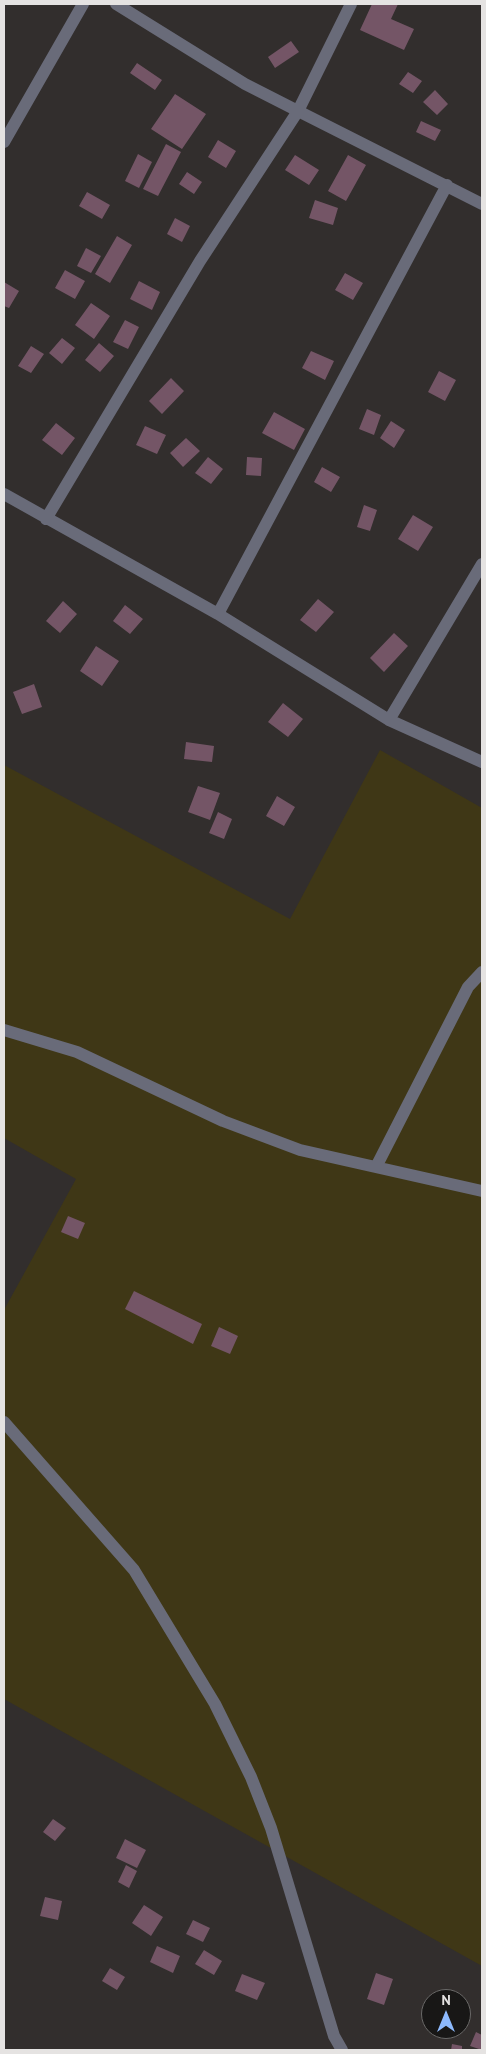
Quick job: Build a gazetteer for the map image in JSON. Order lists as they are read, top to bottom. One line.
{"north":"top"}
